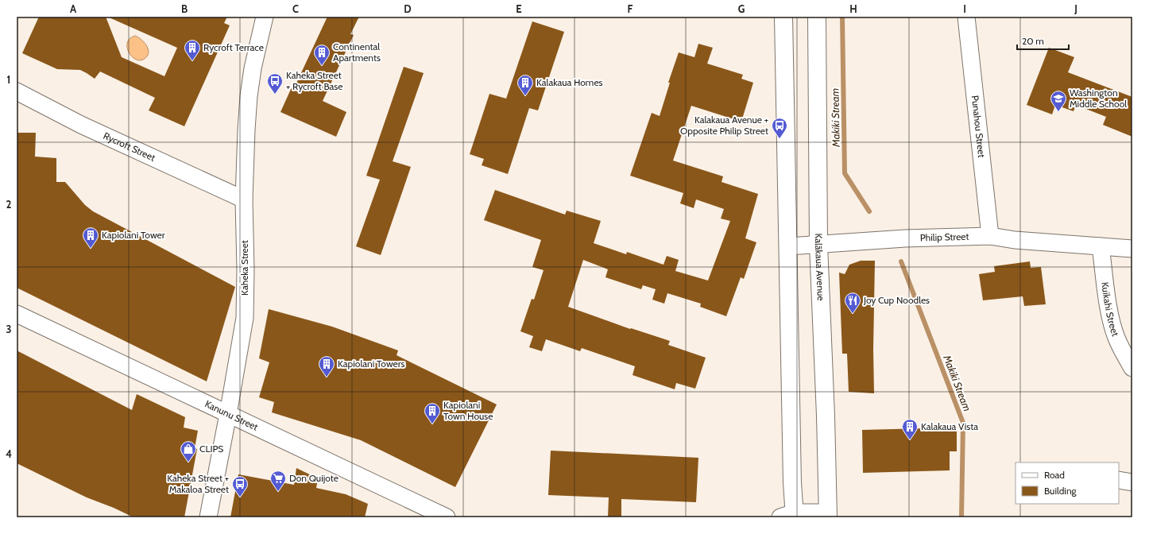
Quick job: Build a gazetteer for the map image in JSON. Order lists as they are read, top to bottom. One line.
{"streets":{"main road":["Kalākaua Avenue"],"street":["Punahou Street","Rycroft Street","Philip Street","Kaheka Street","Kuikahi Street","Kanunu Street"]},"crossings":[["Punahou Street","Philip Street"],["Rycroft Street","Kaheka Street"],["Philip Street","Kalākaua Avenue"],["Philip Street","Kuikahi Street"],["Kaheka Street","Kanunu Street"]],"water":["Makiki Stream"],"places":{"building":["Rycroft Terrace","Continental Apartments","Kalakaua Homes","Kapiolani Tower","Kapiolani Towers","Kapiolani Town House","Kalakaua Vista"],"bus stop":["Kaheka Street + Rycroft Base","Kalakaua Avenue + Opposite Philip Street","Kaheka Street + Makaloa Street"],"school or university":["Washington Middle School"],"restaurant":["Joy Cup Noodles"],"shop":["CLIPS"],"supermarket":["Don Quijote"]},"legend":["Road","Building"],"scale_bar":"20 m","grid":{"columns":["A","B","C","D","E","F","G","H","I","J"],"rows":["1","2","3","4"]}}
